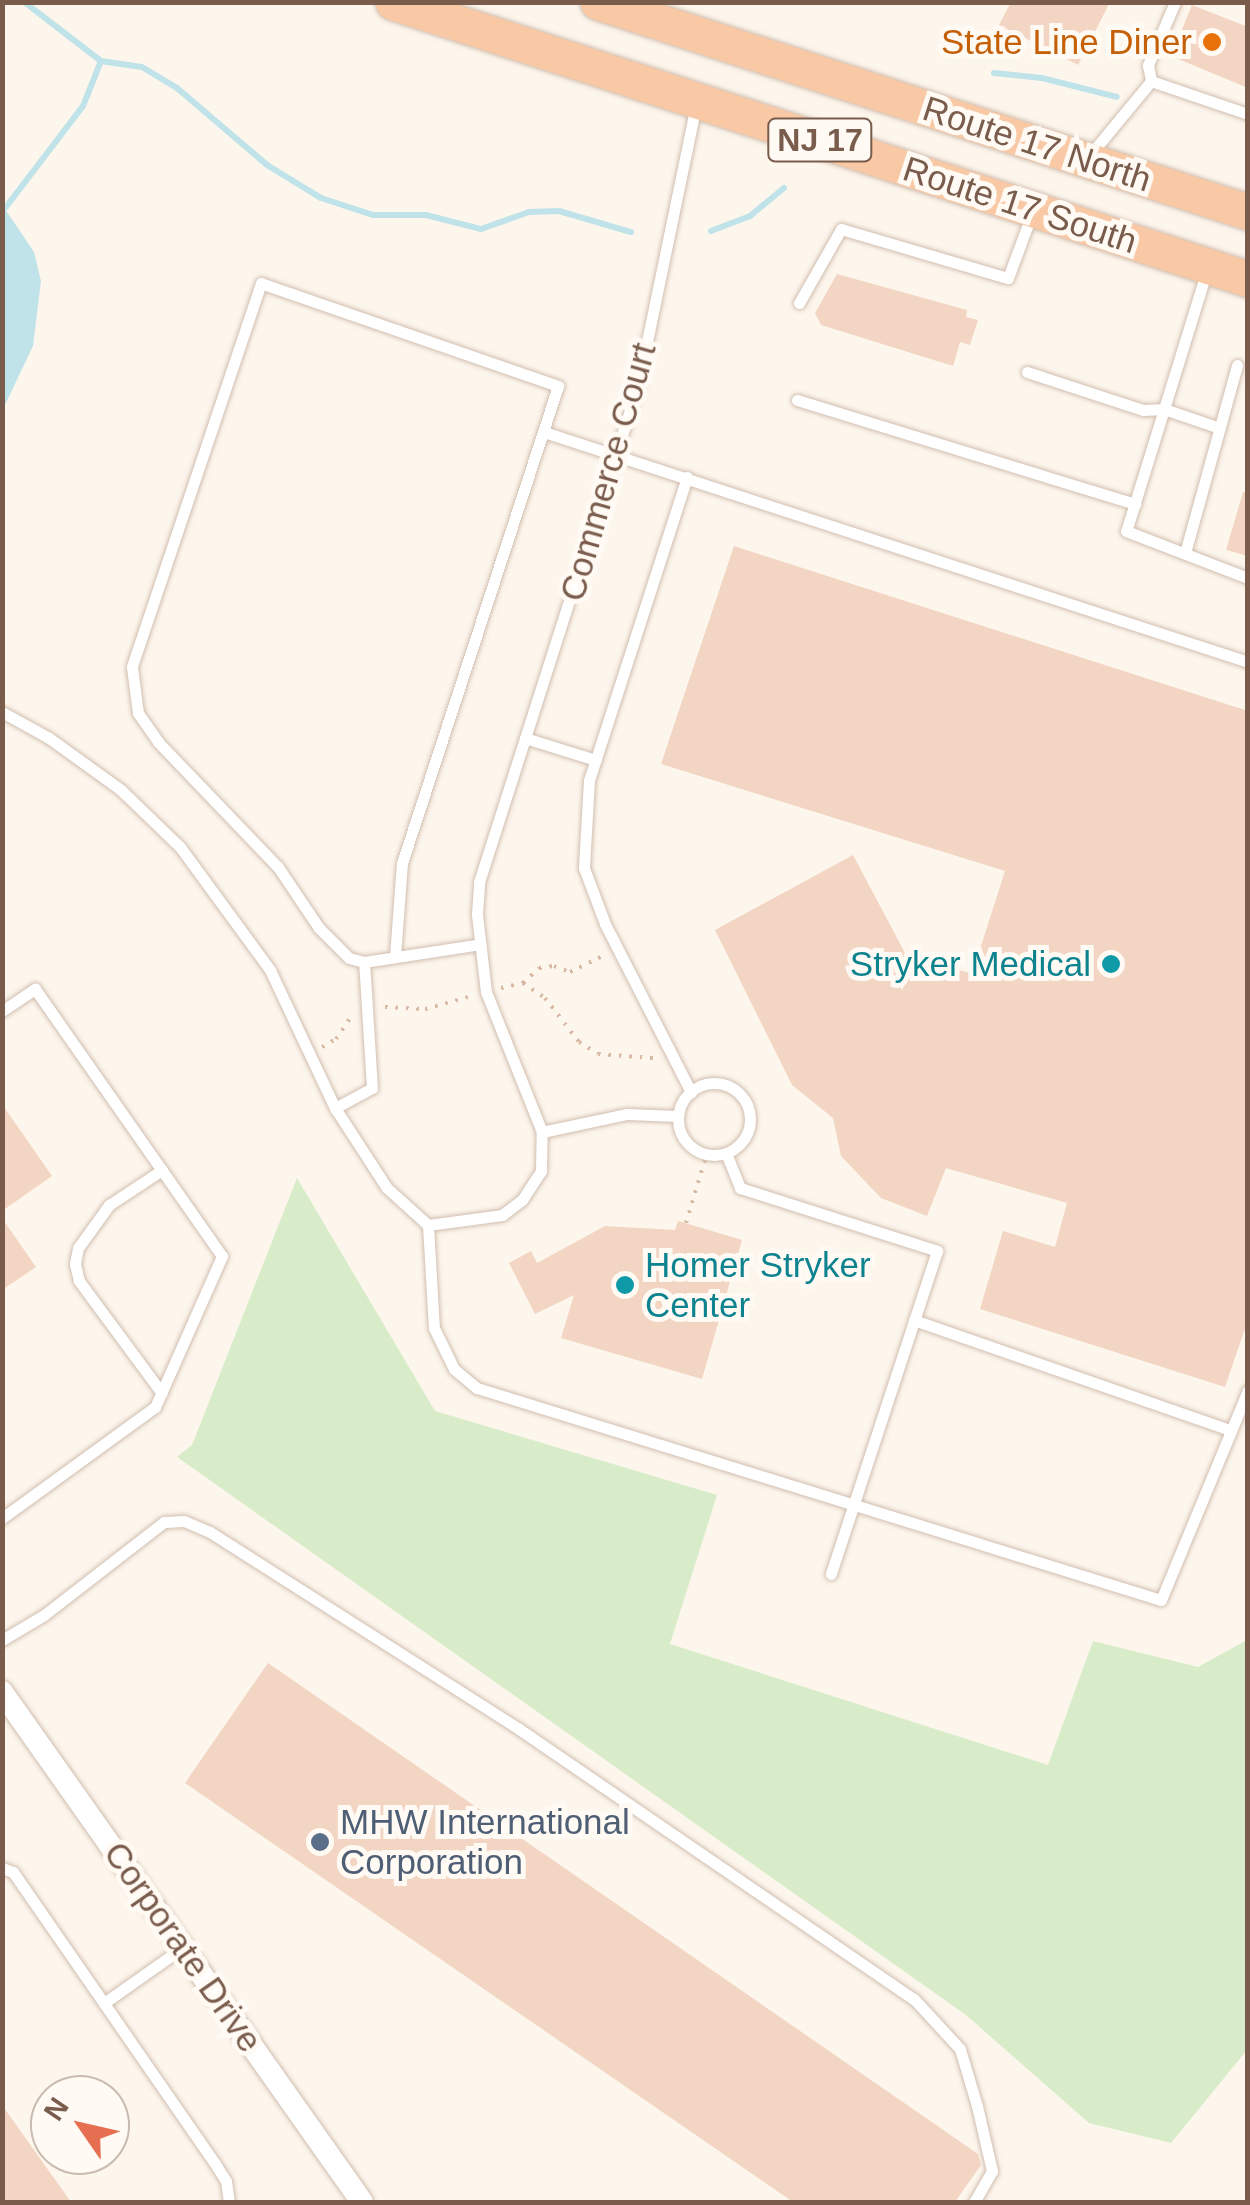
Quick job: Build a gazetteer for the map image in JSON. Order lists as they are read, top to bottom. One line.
{"streets":{"highway":["NJ 17","Route 17 North","Route 17 South"],"street":["Corporate Drive"],"lane":["Commerce Court"]},"crossings":[["Route 17 South","Commerce Court"]],"places":["State Line Diner","Stryker Medical","Homer Stryker Center","MHW International Corporation"],"north":"top left"}
